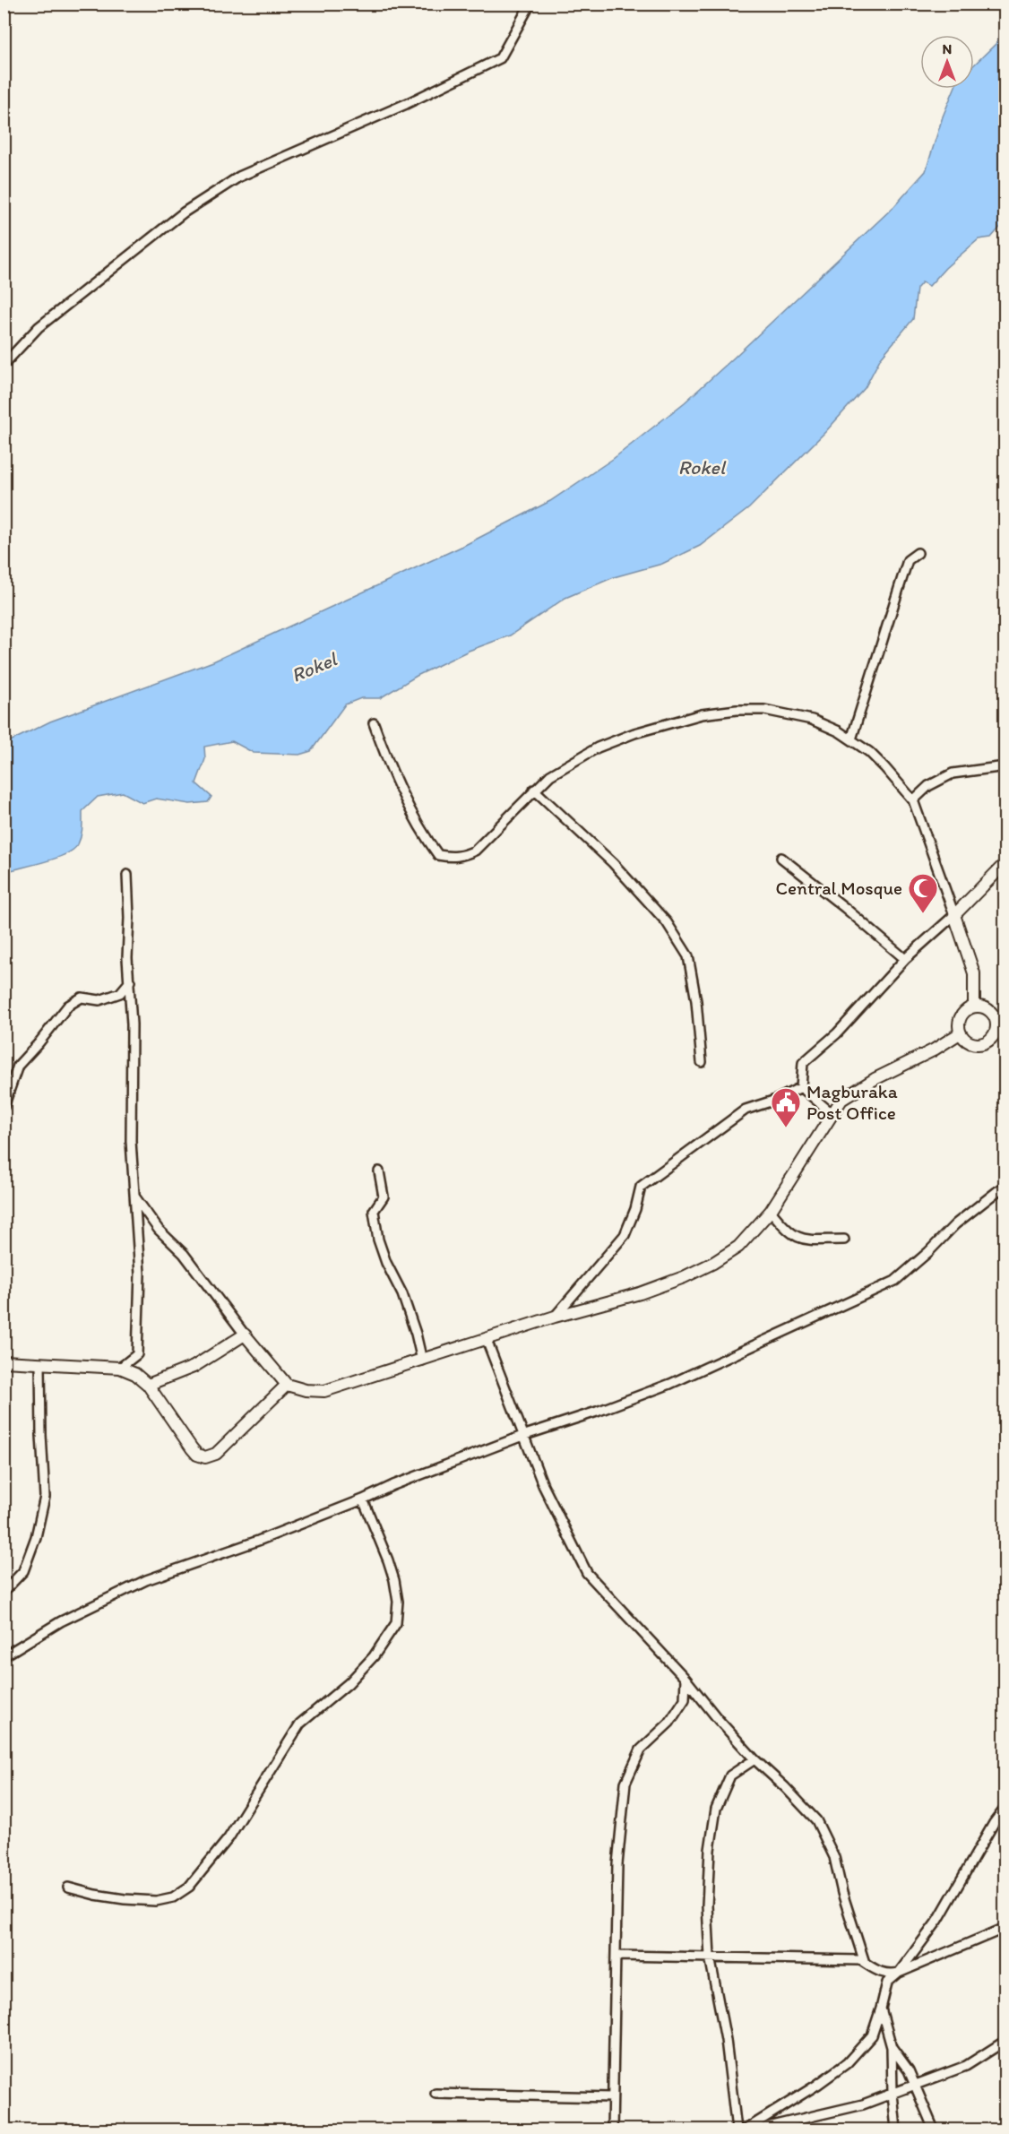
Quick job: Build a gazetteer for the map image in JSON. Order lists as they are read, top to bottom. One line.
{"water":["Rokel"],"places":{"mosque":["Central Mosque"],"public building":["Magburaka Post Office"]},"north":"top"}
